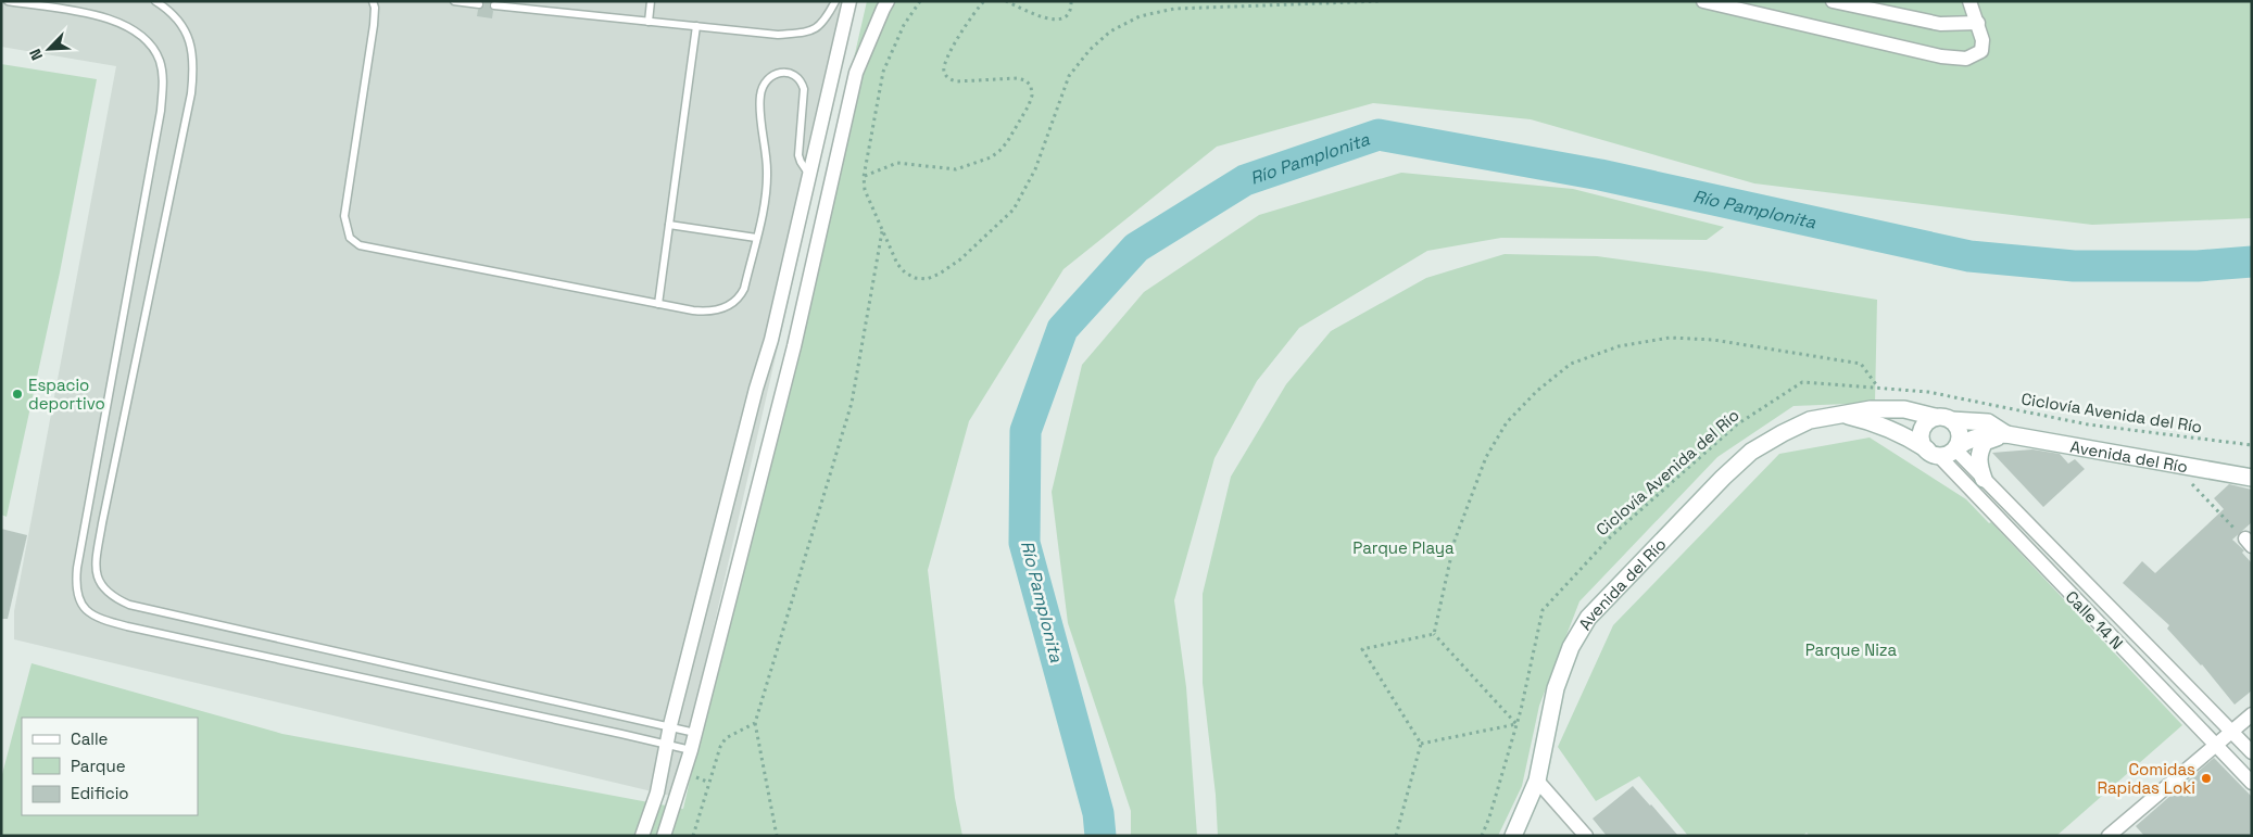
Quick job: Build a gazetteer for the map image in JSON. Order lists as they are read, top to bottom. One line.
{"streets":{"main road":["Avenida del Río"],"street":["Calle 14 N"],"path":["Ciclovía Avenida del Río"]},"crossings":[["Avenida del Río","Calle 14 N"]],"water":["Río Pamplonita"],"parks":["Parque Playa","Parque Niza"],"places":["Espacio deportivo","Comidas Rapidas Loki"],"legend":["Calle","Parque","Edificio"],"north":"bottom left"}
